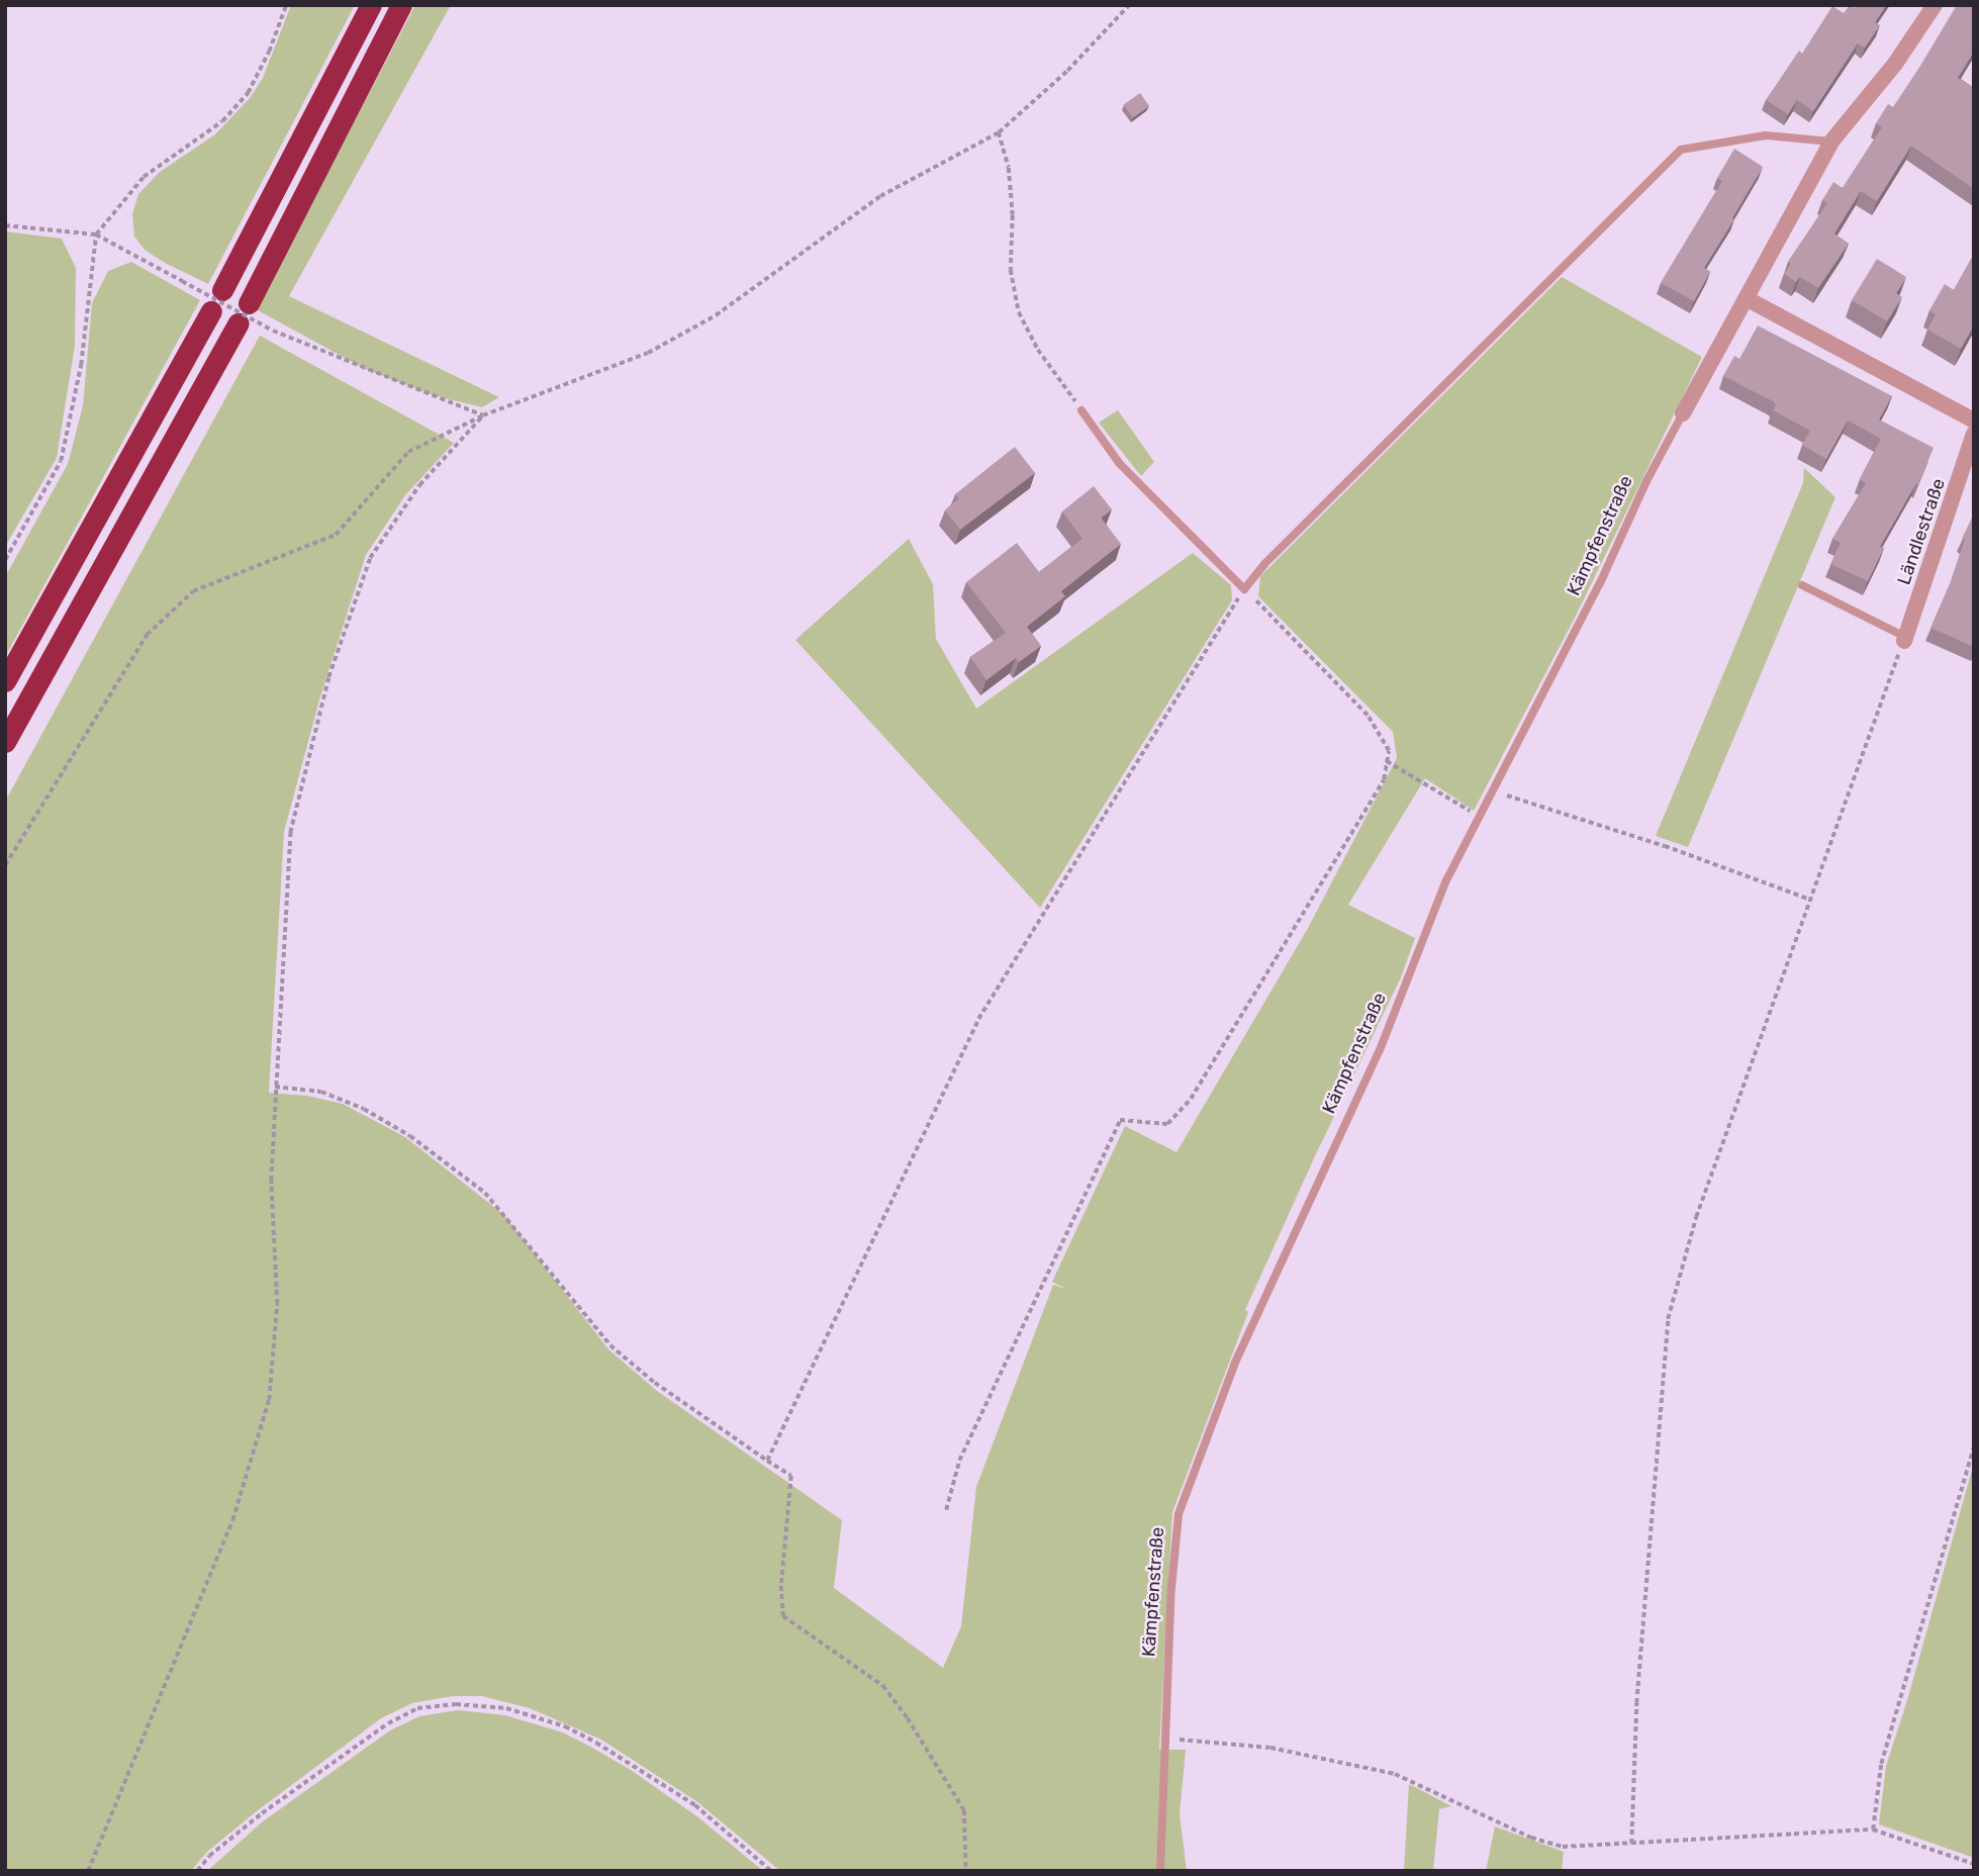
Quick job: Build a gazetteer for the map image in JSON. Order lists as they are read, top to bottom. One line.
{"streets":{"street":["Ländlestraße","Kämpfenstraße"]}}
